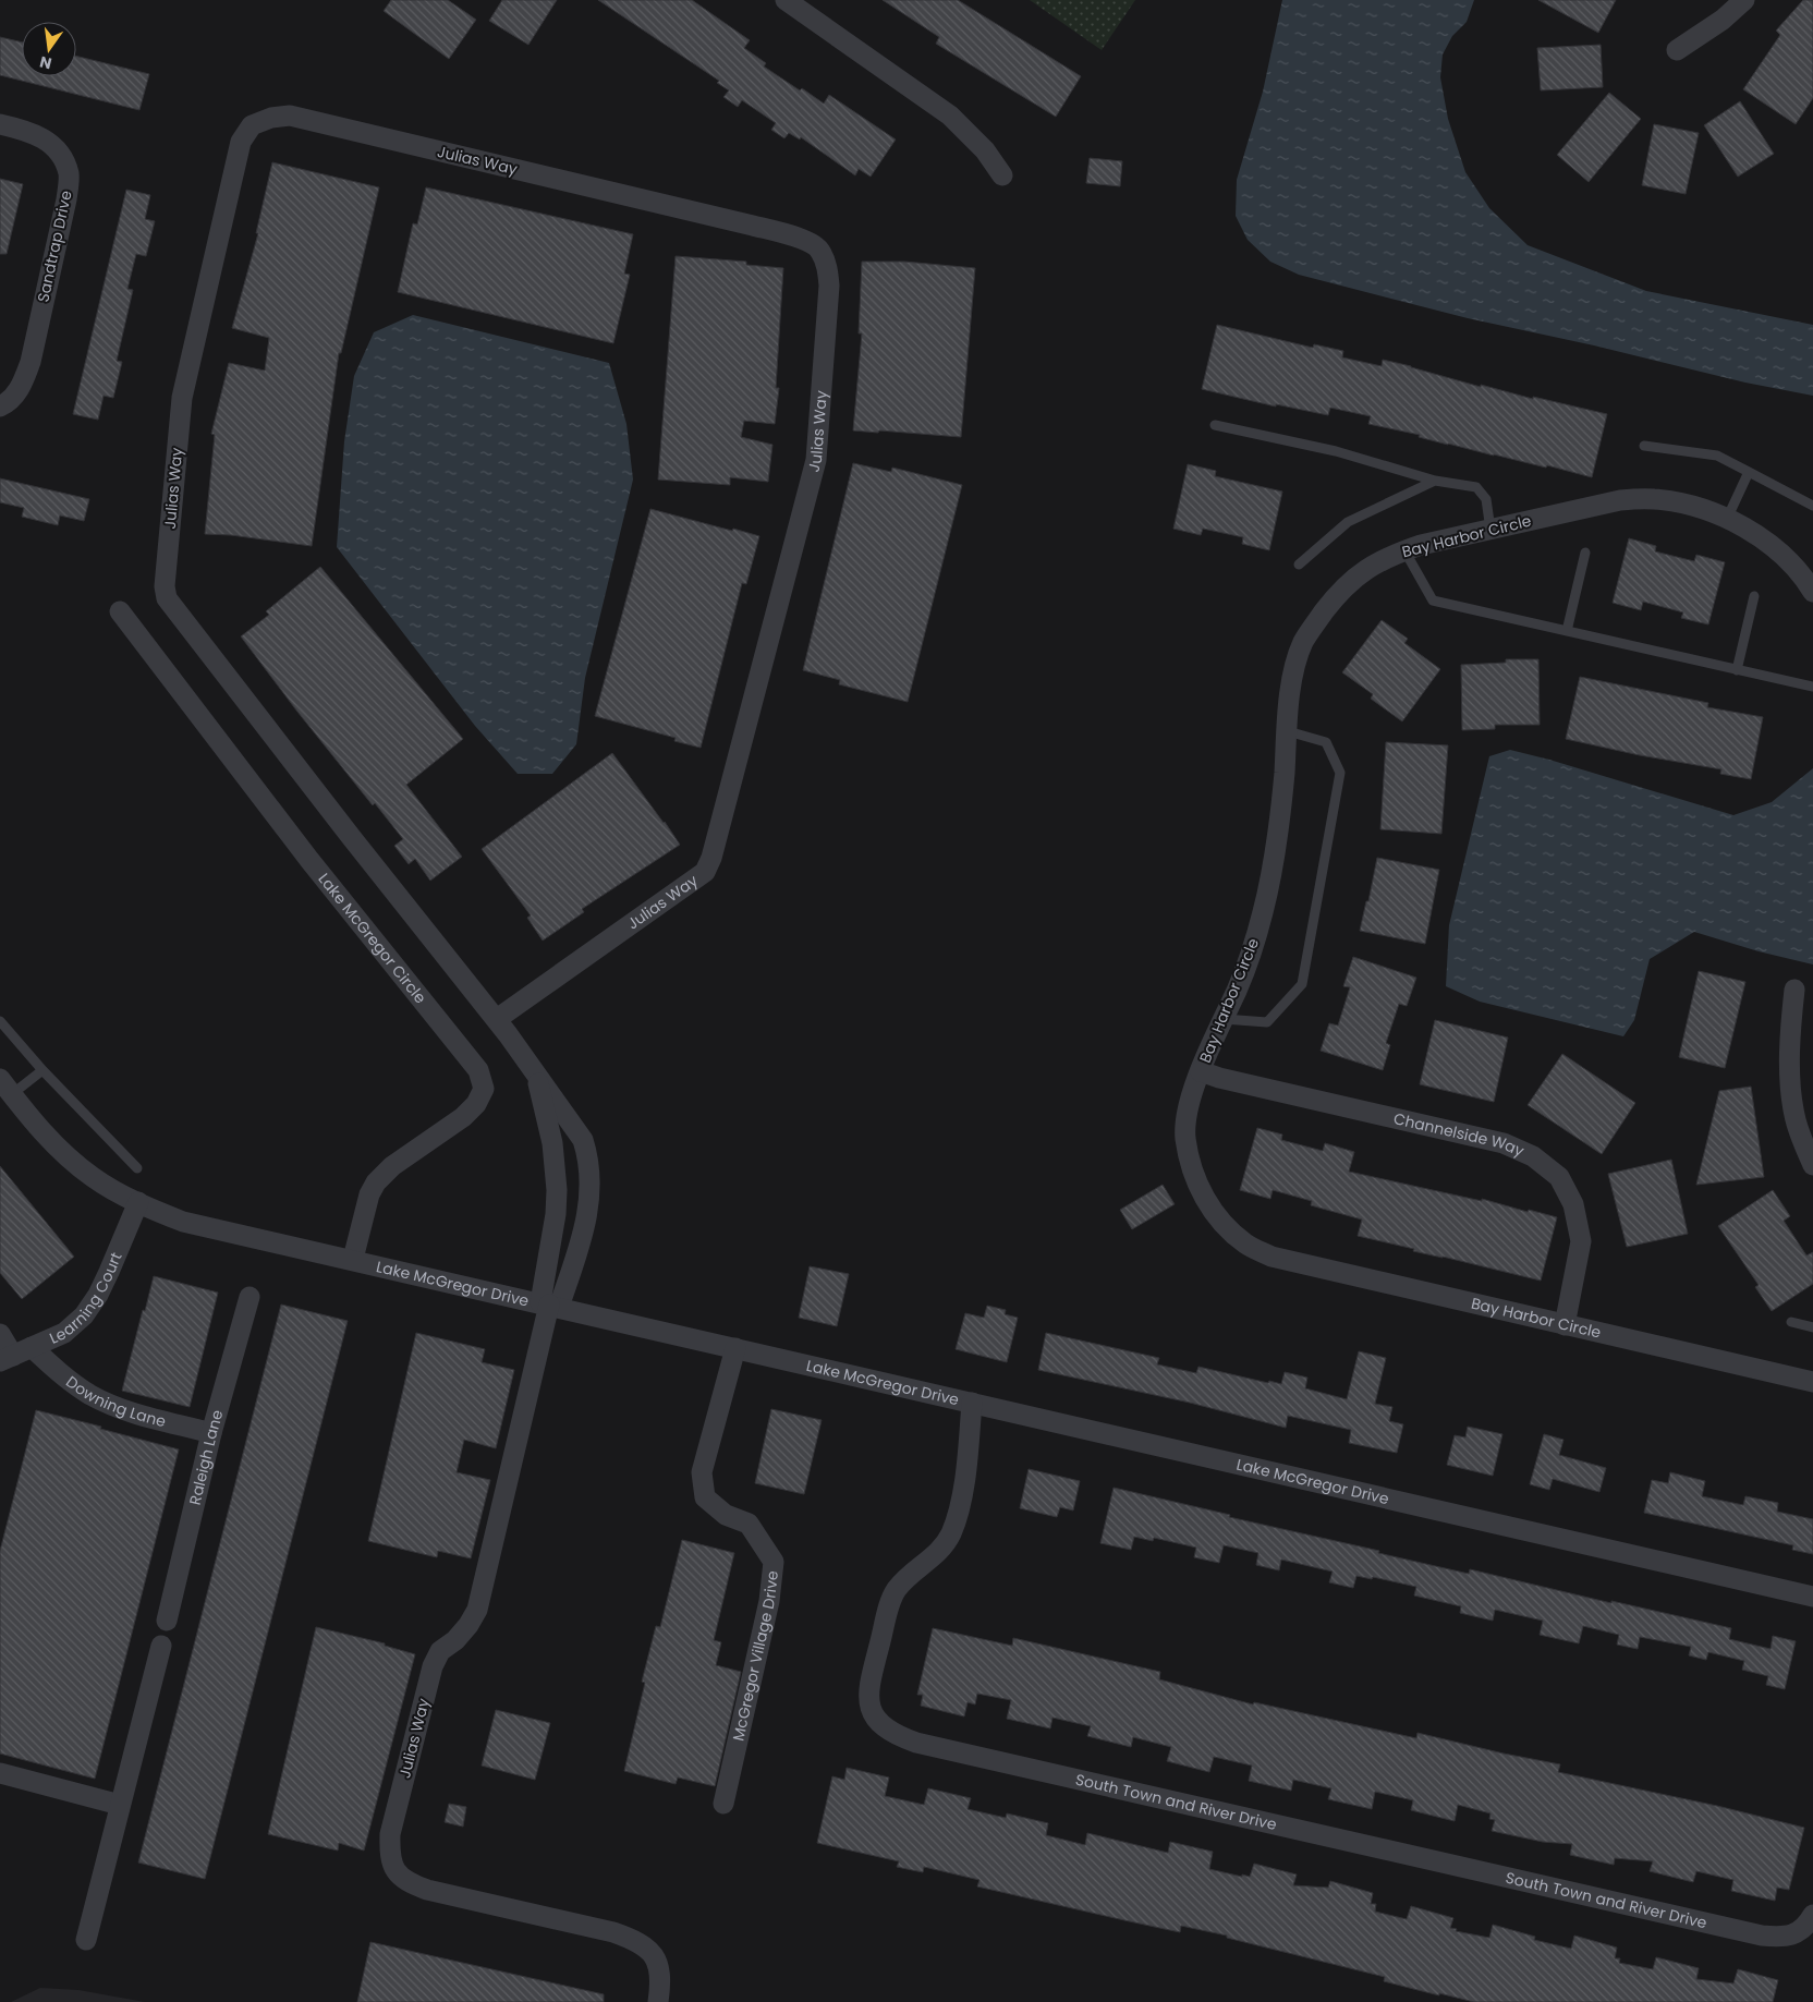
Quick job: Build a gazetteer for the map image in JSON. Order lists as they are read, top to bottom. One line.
{"streets":{"street":["Julias Way","Sandtrap Drive","Bay Harbor Circle","Lake McGregor Circle","Channelside Way","Lake McGregor Drive","Learning Court","Downing Lane","Raleigh Lane","McGregor Village Drive","South Town and River Drive"]},"crossings":[["Julias Way","Lake McGregor Drive"],["Bay Harbor Circle","Channelside Way"],["Lake McGregor Circle","Lake McGregor Drive"],["Lake McGregor Drive","Learning Court"],["Lake McGregor Drive","McGregor Village Drive"],["Lake McGregor Drive","South Town and River Drive"],["Learning Court","Downing Lane"],["Downing Lane","Raleigh Lane"]],"north":"bottom"}
